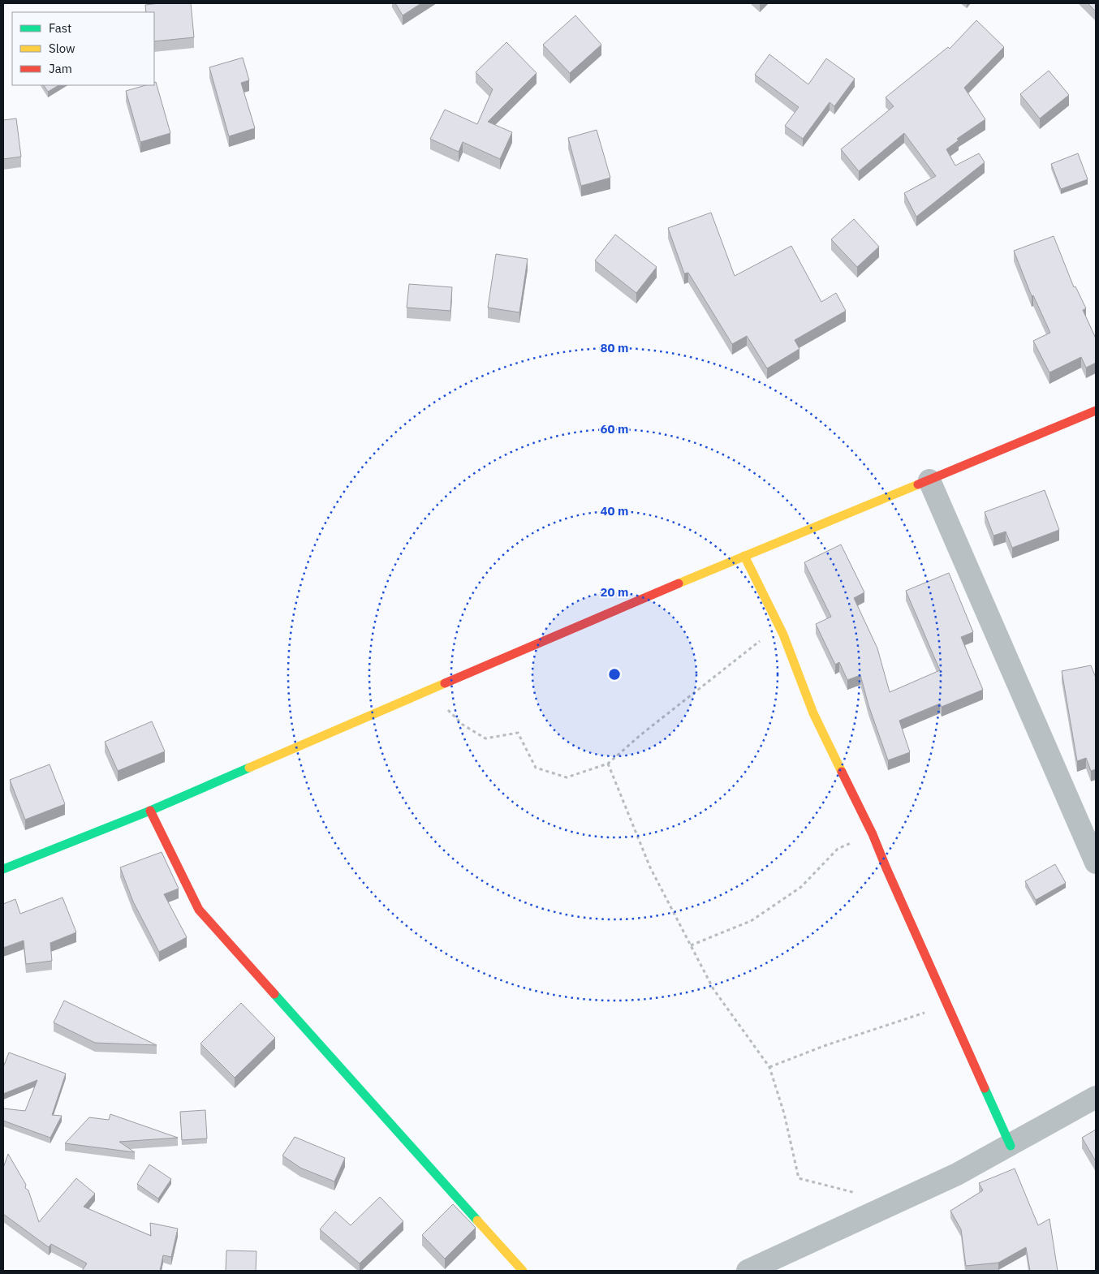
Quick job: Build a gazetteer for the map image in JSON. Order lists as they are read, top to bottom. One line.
{"legend":["Fast","Slow","Jam"],"rings":["80 m","60 m","40 m","20 m"]}
